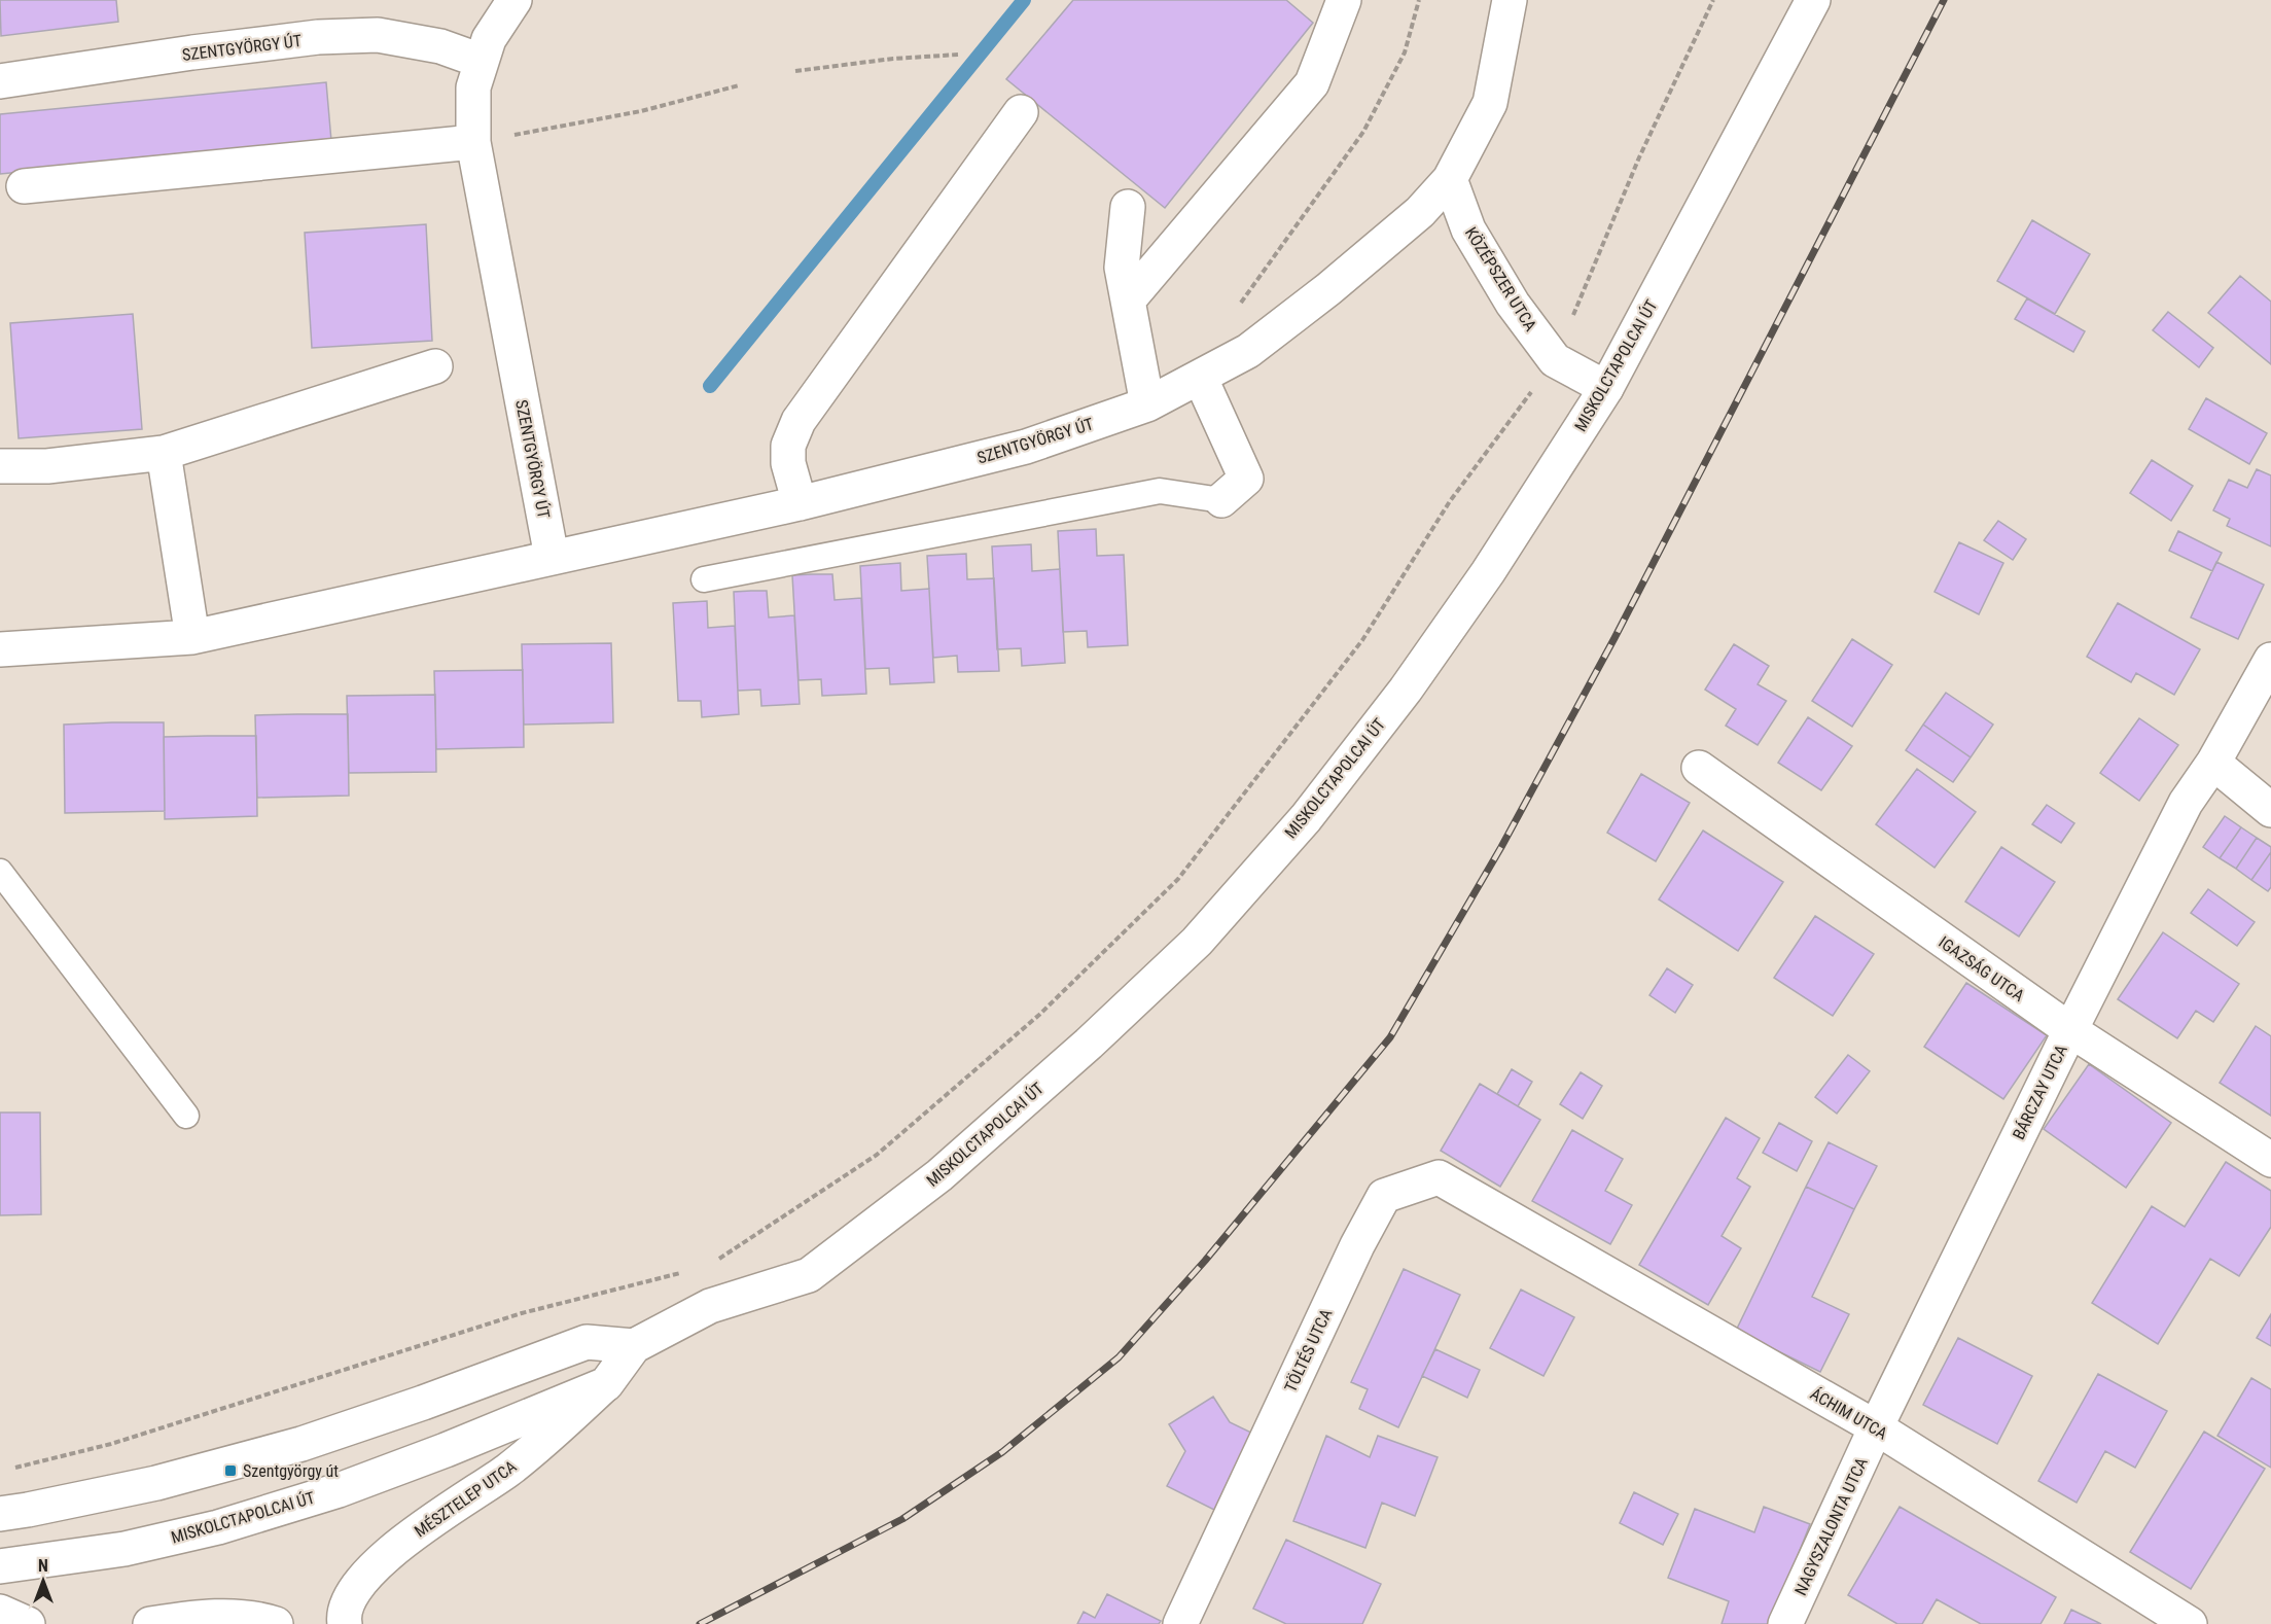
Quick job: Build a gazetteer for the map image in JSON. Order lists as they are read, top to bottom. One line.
{"streets":{"street":["SZENTGYÖRGY ÚT","KÖZÉPSZER UTCA","MISKOLCTAPOLCAI ÚT","IGAZSÁG UTCA","BÁRCZAY UTCA","TÖLTÉS UTCA","ÁCHIM UTCA","MÉSZTELEP UTCA","NAGYSZALONTA UTCA"]},"crossings":[["SZENTGYÖRGY ÚT","KÖZÉPSZER UTCA"],["KÖZÉPSZER UTCA","MISKOLCTAPOLCAI ÚT"],["MISKOLCTAPOLCAI ÚT","MÉSZTELEP UTCA"],["IGAZSÁG UTCA","BÁRCZAY UTCA"],["BÁRCZAY UTCA","ÁCHIM UTCA"],["BÁRCZAY UTCA","NAGYSZALONTA UTCA"],["TÖLTÉS UTCA","ÁCHIM UTCA"],["ÁCHIM UTCA","NAGYSZALONTA UTCA"]],"places":{"transit":["Szentgyörgy út"]},"north":"top"}
